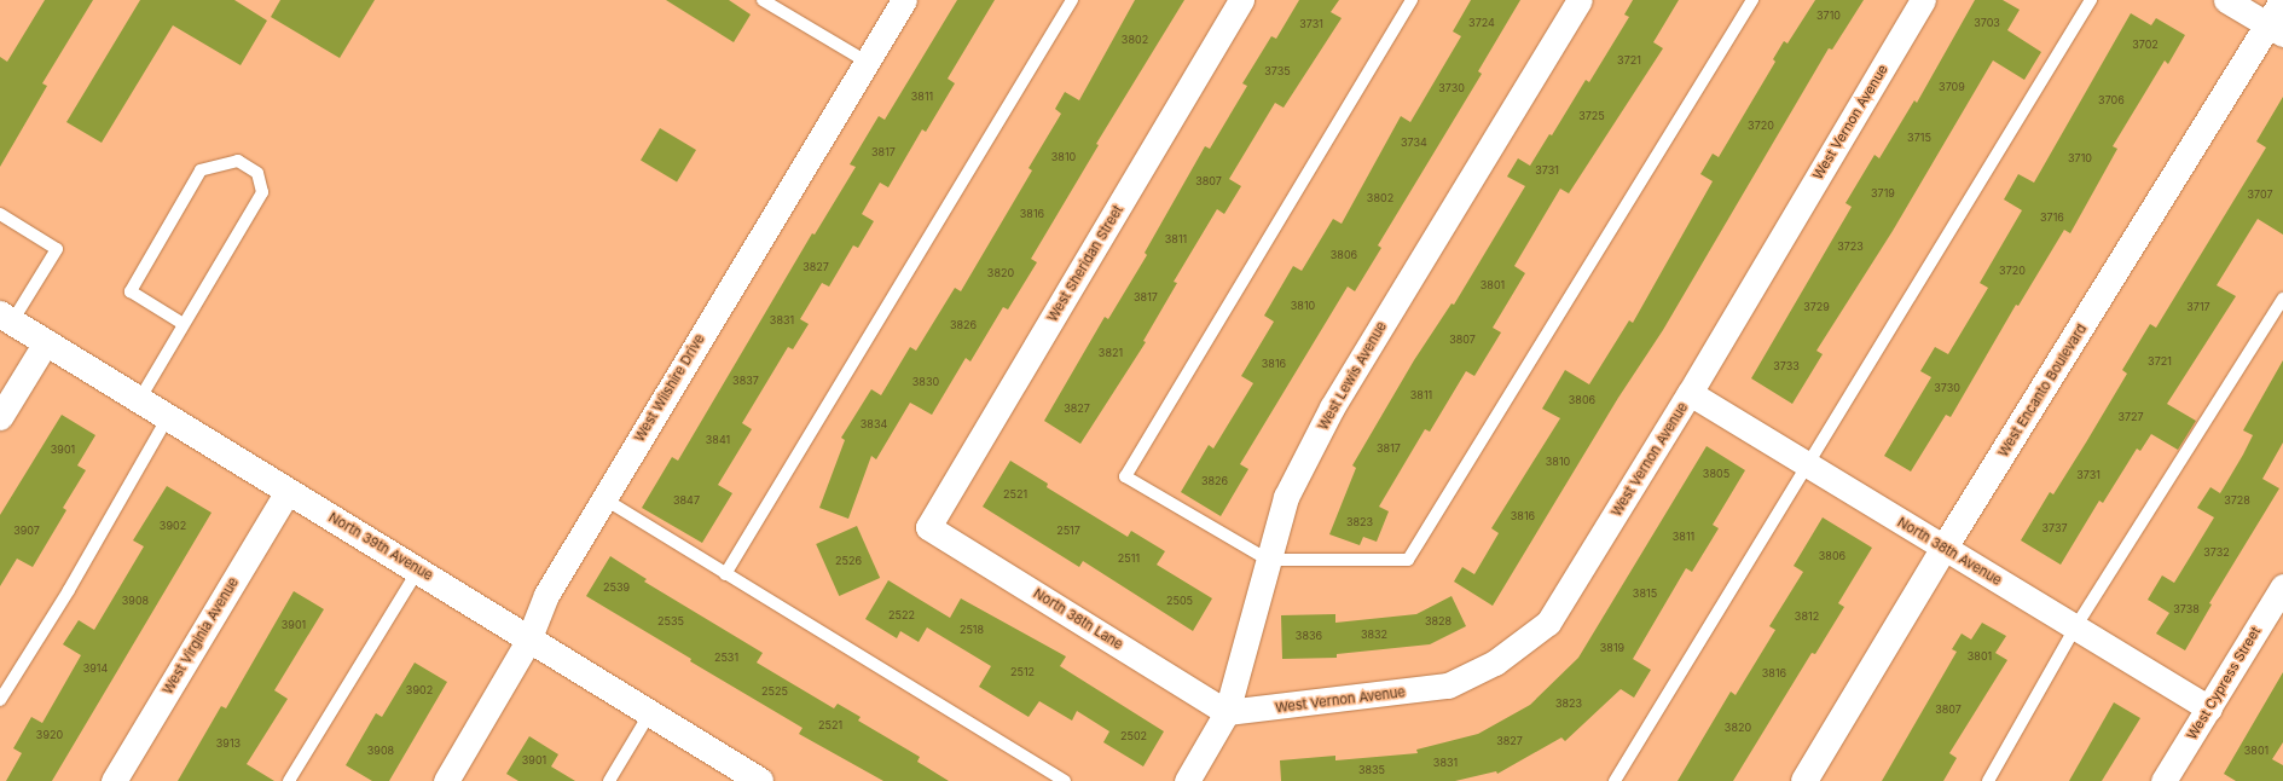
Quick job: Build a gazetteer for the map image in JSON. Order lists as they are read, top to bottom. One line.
{"streets":{"street":["West Vernon Avenue","West Sheridan Street","West Lewis Avenue","West Wilshire Drive","West Encanto Boulevard","North 39th Avenue","North 38th Avenue","North 38th Lane","West Virginia Avenue","West Cypress Street"]},"crossings":[["West Vernon Avenue","West Lewis Avenue"],["West Vernon Avenue","North 38th Avenue"],["West Vernon Avenue","North 38th Lane"],["West Sheridan Street","North 38th Lane"],["West Lewis Avenue","North 38th Lane"],["West Wilshire Drive","North 39th Avenue"],["West Encanto Boulevard","North 38th Avenue"],["North 39th Avenue","West Virginia Avenue"],["North 38th Avenue","West Cypress Street"]],"house_numbers":["3710","3724","3703","3731","3802","3702","3721","3735","3709","3730","3811","3706","3725","3720","3715","3734","3817","3810","3710","3731","3807","3719","3707","3802","3816","3716","3811","3723","3806","3827","3720","3820","3801","3817","3810","3729","3717","3831","3826","3807","3821","3721","3816","3733","3837","3830","3730","3811","3806","3827","3727","3834","3841","3817","3901","3810","3805","3731","3826","2521","3847","3728","3816","3823","3902","3737","3907","2517","3811","3732","3806","2511","2526","2539","3815","3908","2505","3738","2522","3812","2535","3828","3901","2518","3832","3836","3819","3801","2531","3914","2512","3816","3902","2525","3823","3807","2521","3820","3920","2502","3827","3913","3908","3801","3901","3831","3835"]}
